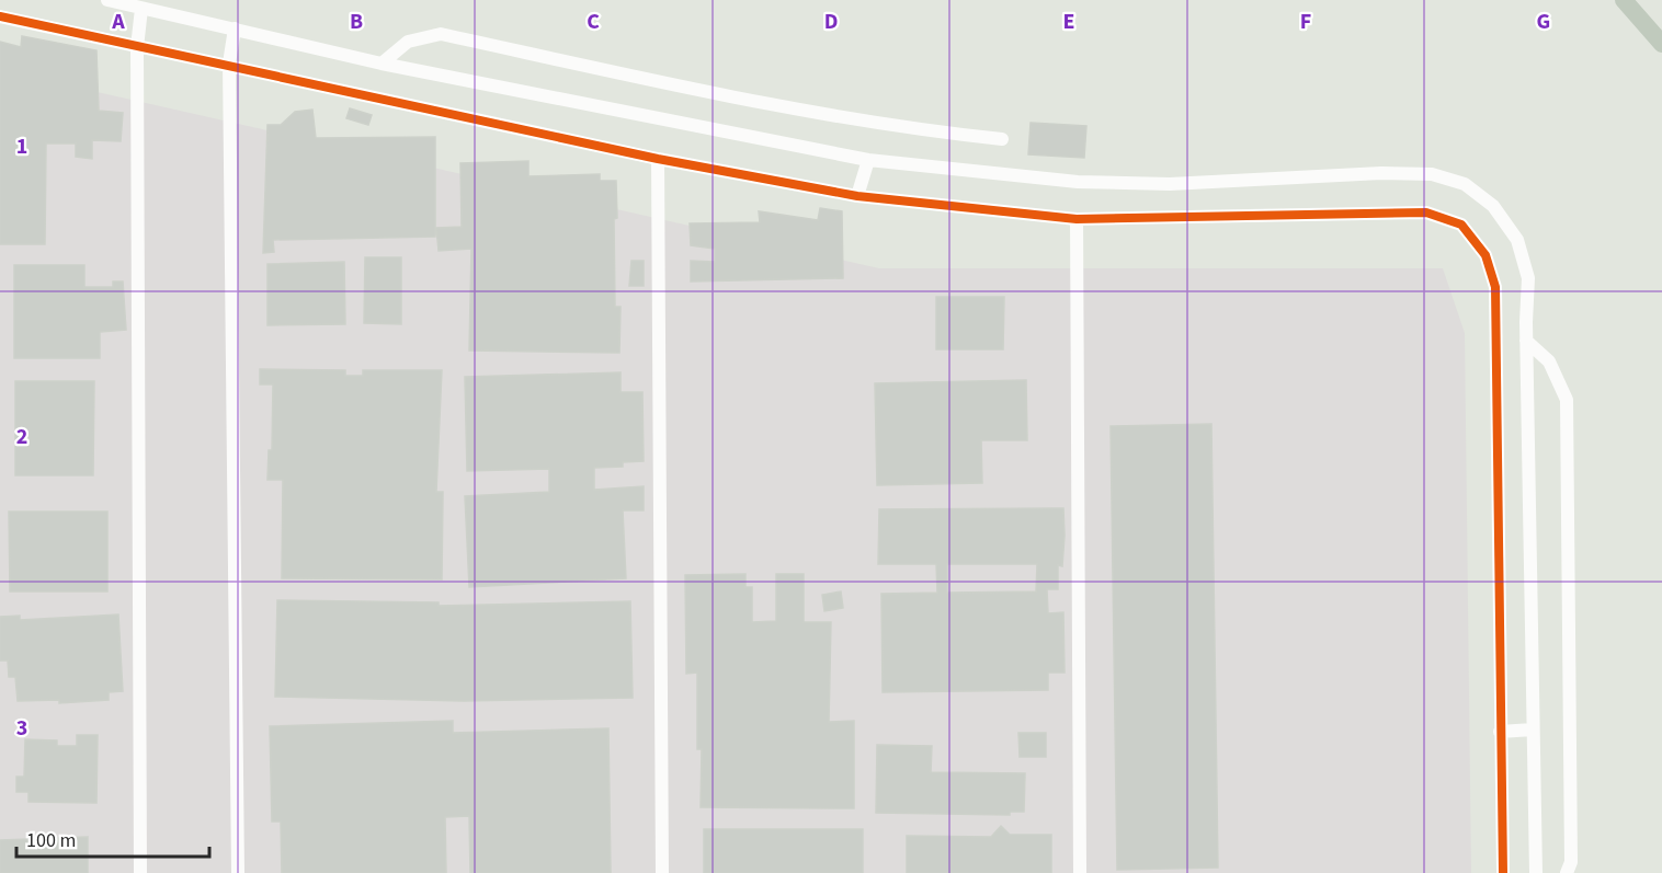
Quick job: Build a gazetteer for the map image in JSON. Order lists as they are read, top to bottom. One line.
{"scale_bar":"100 m","grid":{"columns":["A","B","C","D","E","F","G"],"rows":["1","2","3"]}}
